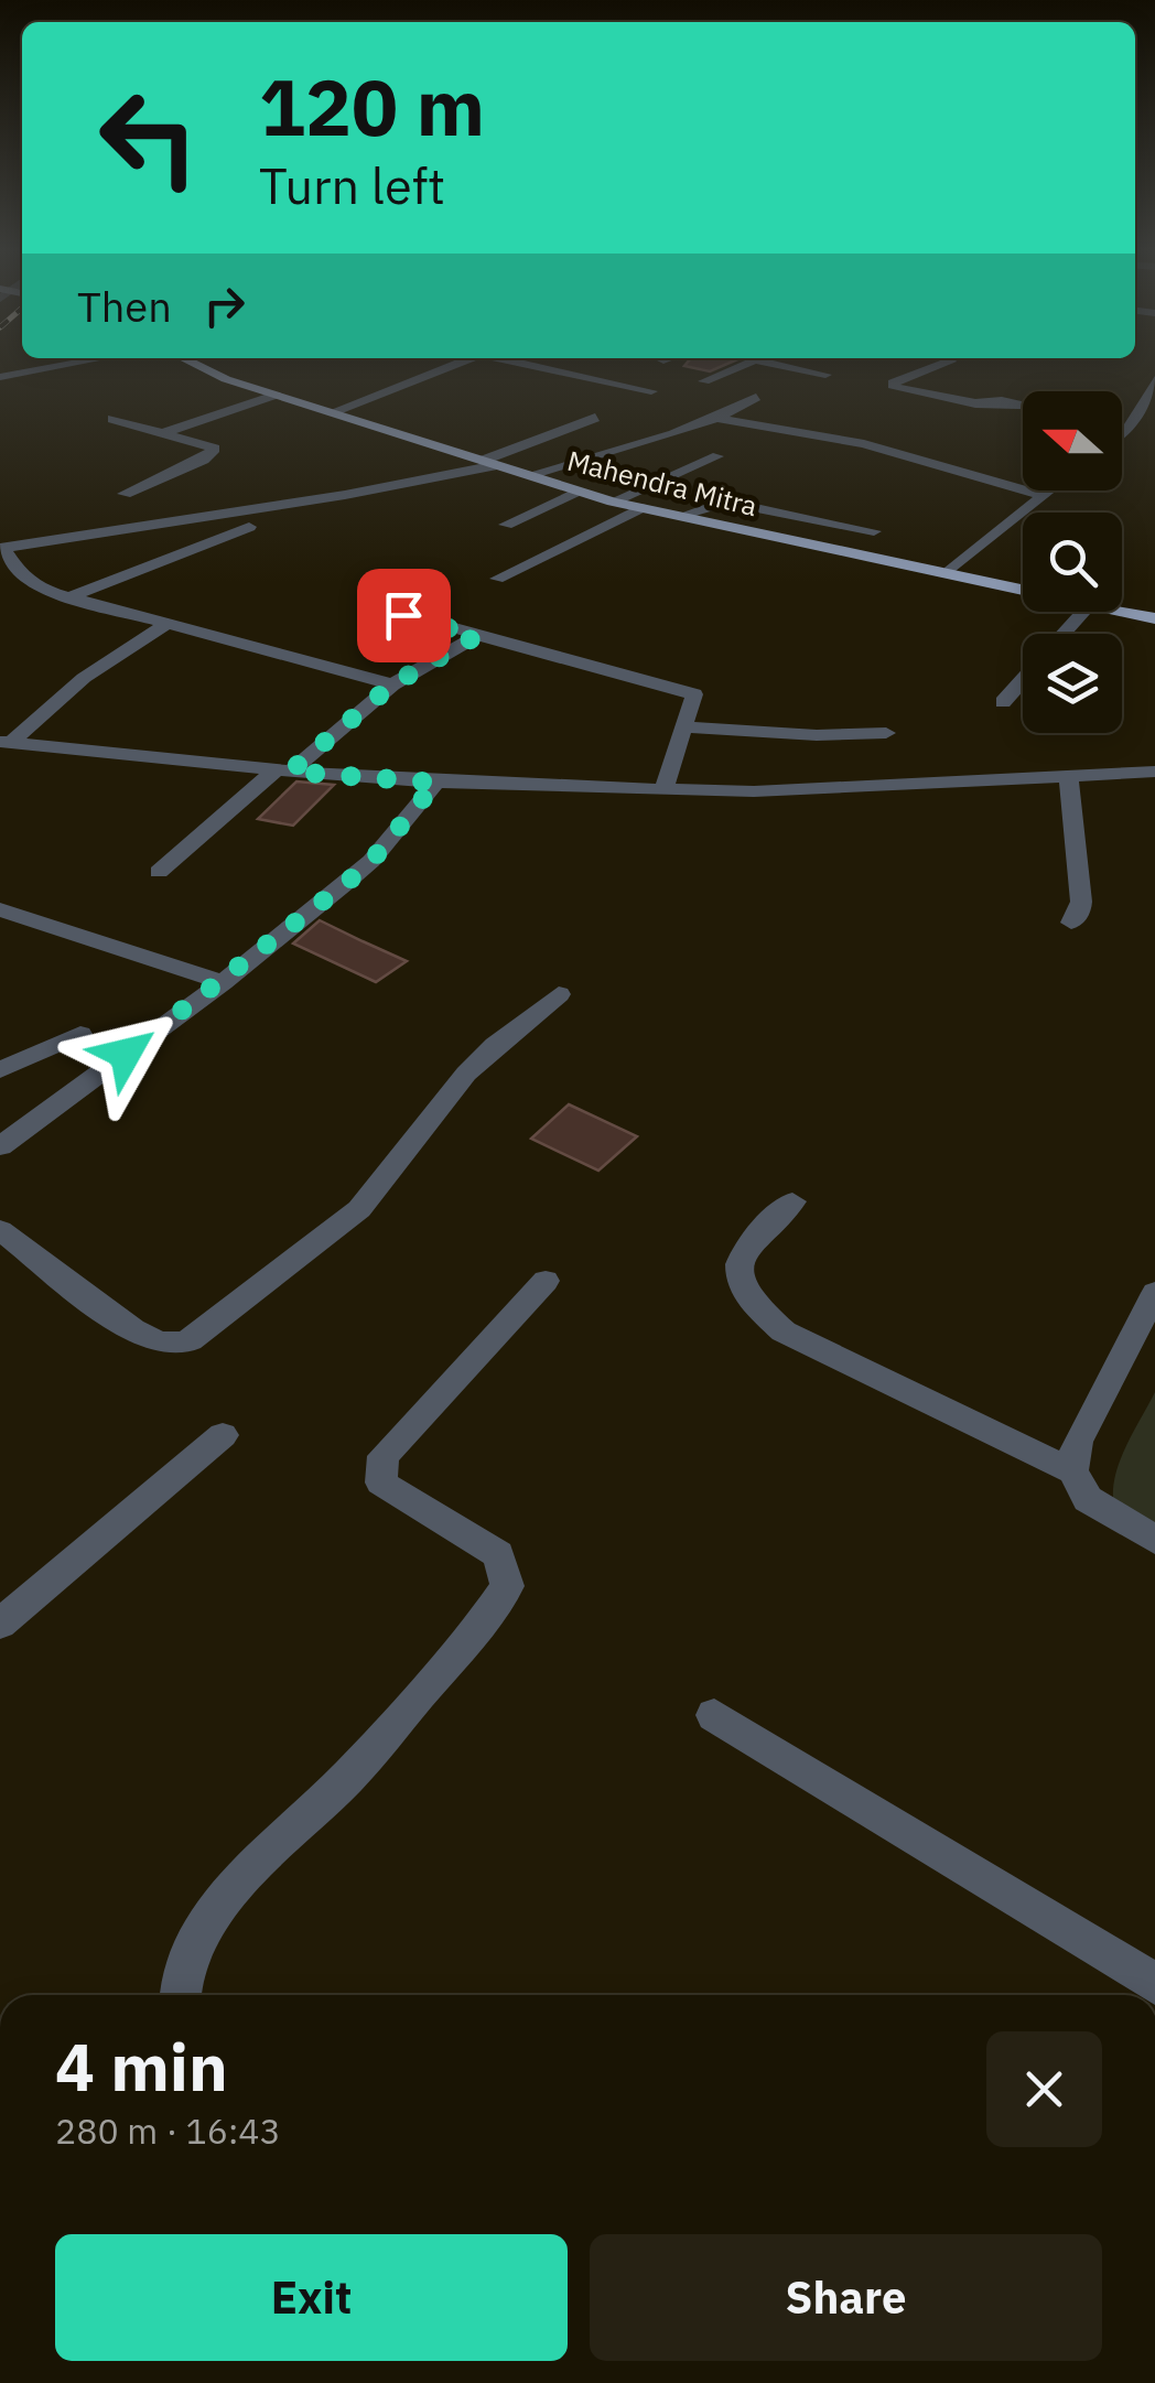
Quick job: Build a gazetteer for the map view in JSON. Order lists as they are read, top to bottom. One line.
{"streets":{"main road":["Mahendra Mitra"]},"north":"left","page":{"turn":["120 m","Turn left"],"then":"Then","heading":["4 min","280 m · 16:43"],"buttons":["Exit","Share"]}}
